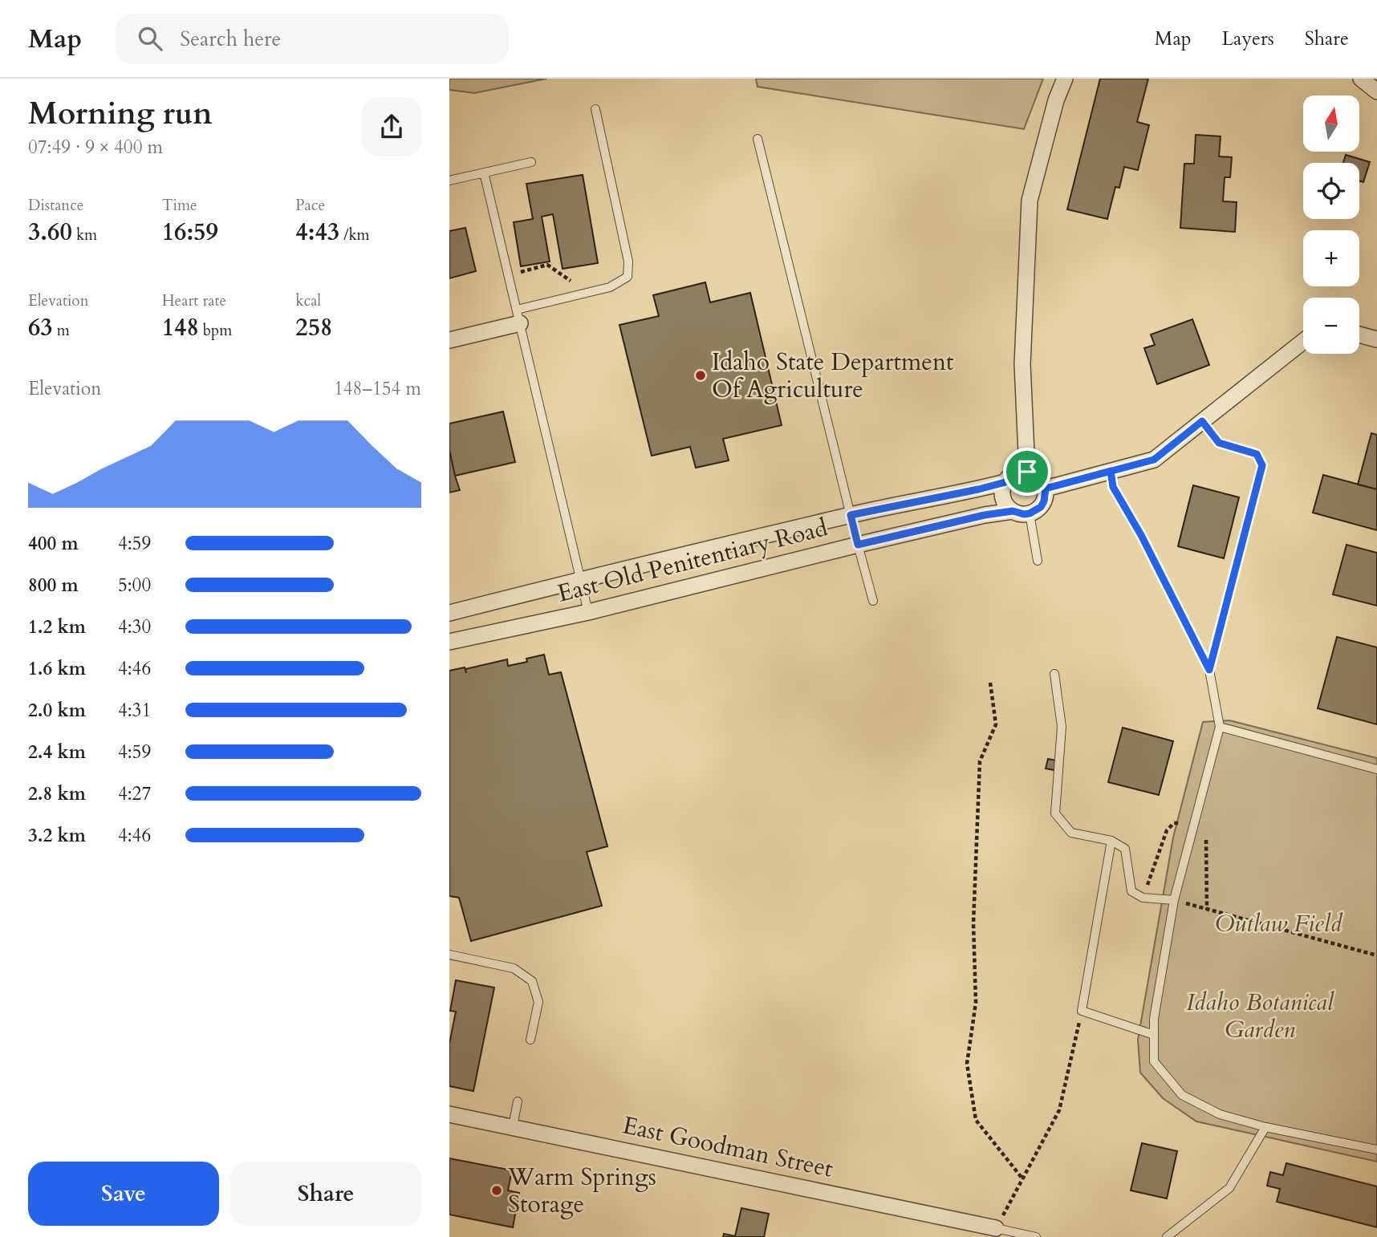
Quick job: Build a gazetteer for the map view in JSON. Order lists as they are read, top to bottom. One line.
{"streets":{"street":["East Old Penitentiary Road","East Goodman Street"]},"parks":["Outlaw Field","Idaho Botanical Garden"],"places":["Idaho State Department Of Agriculture","Warm Springs Storage"],"north":"top","page":{"header":"Map","search":"Search here","nav":["Map","Layers","Share"],"heading":["Morning run","07:49 · 9 × 400 m"],"map_buttons":["+","−"],"stats":[["Distance","3.60 km"],["Time","16:59"],["Pace","4:43 /km"],["Elevation","63 m"],["Heart rate","148 bpm"],["kcal","258"]],"chart":["Elevation","148–154 m"],"list":[{"name":"400 m","note":"4:59"},{"name":"800 m","note":"5:00"},{"name":"1.2 km","note":"4:30"},{"name":"1.6 km","note":"4:46"},{"name":"2.0 km","note":"4:31"},{"name":"2.4 km","note":"4:59"},{"name":"2.8 km","note":"4:27"},{"name":"3.2 km","note":"4:46"}],"buttons":["Save","Share"]}}
